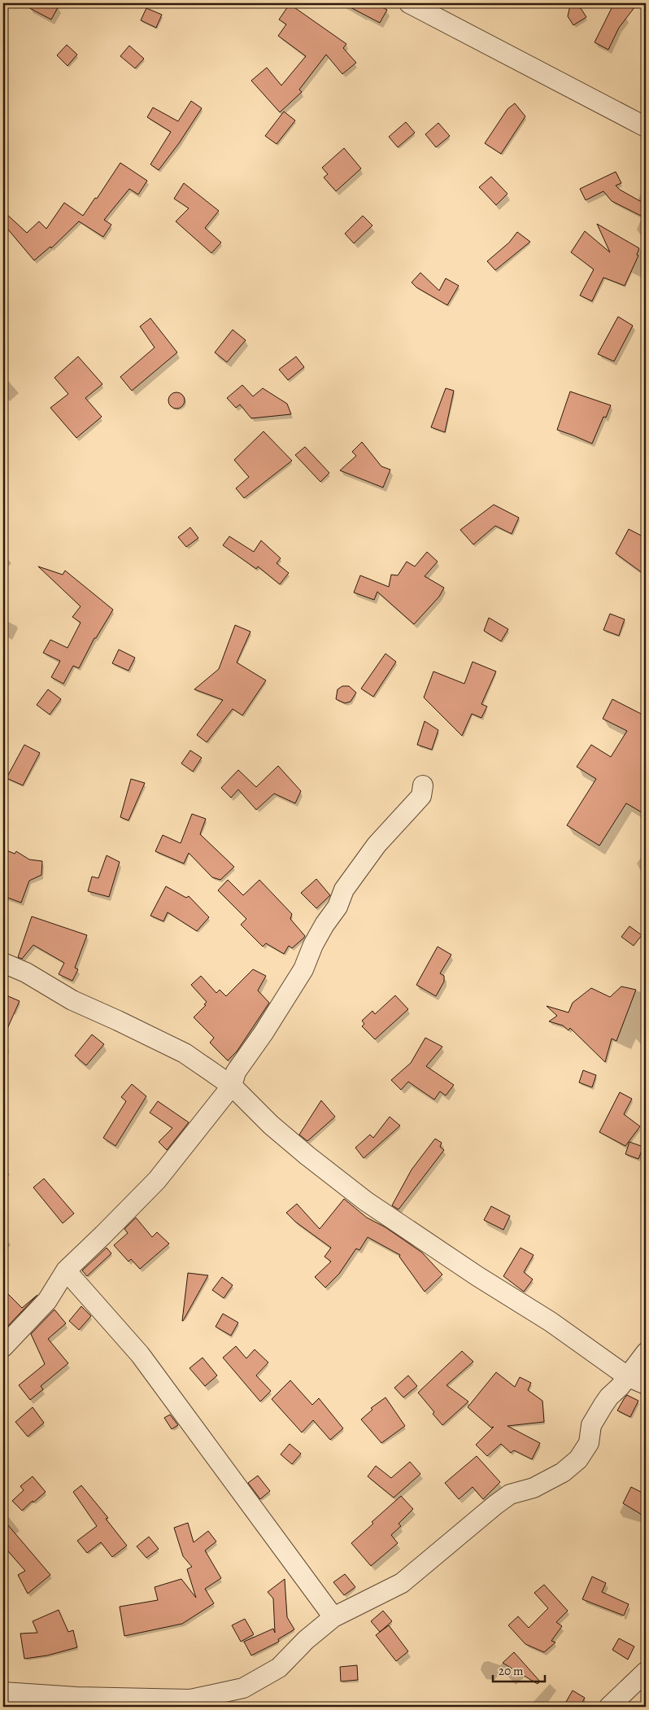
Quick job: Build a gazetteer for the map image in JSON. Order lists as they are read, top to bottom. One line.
{"scale_bar":"20 m"}
